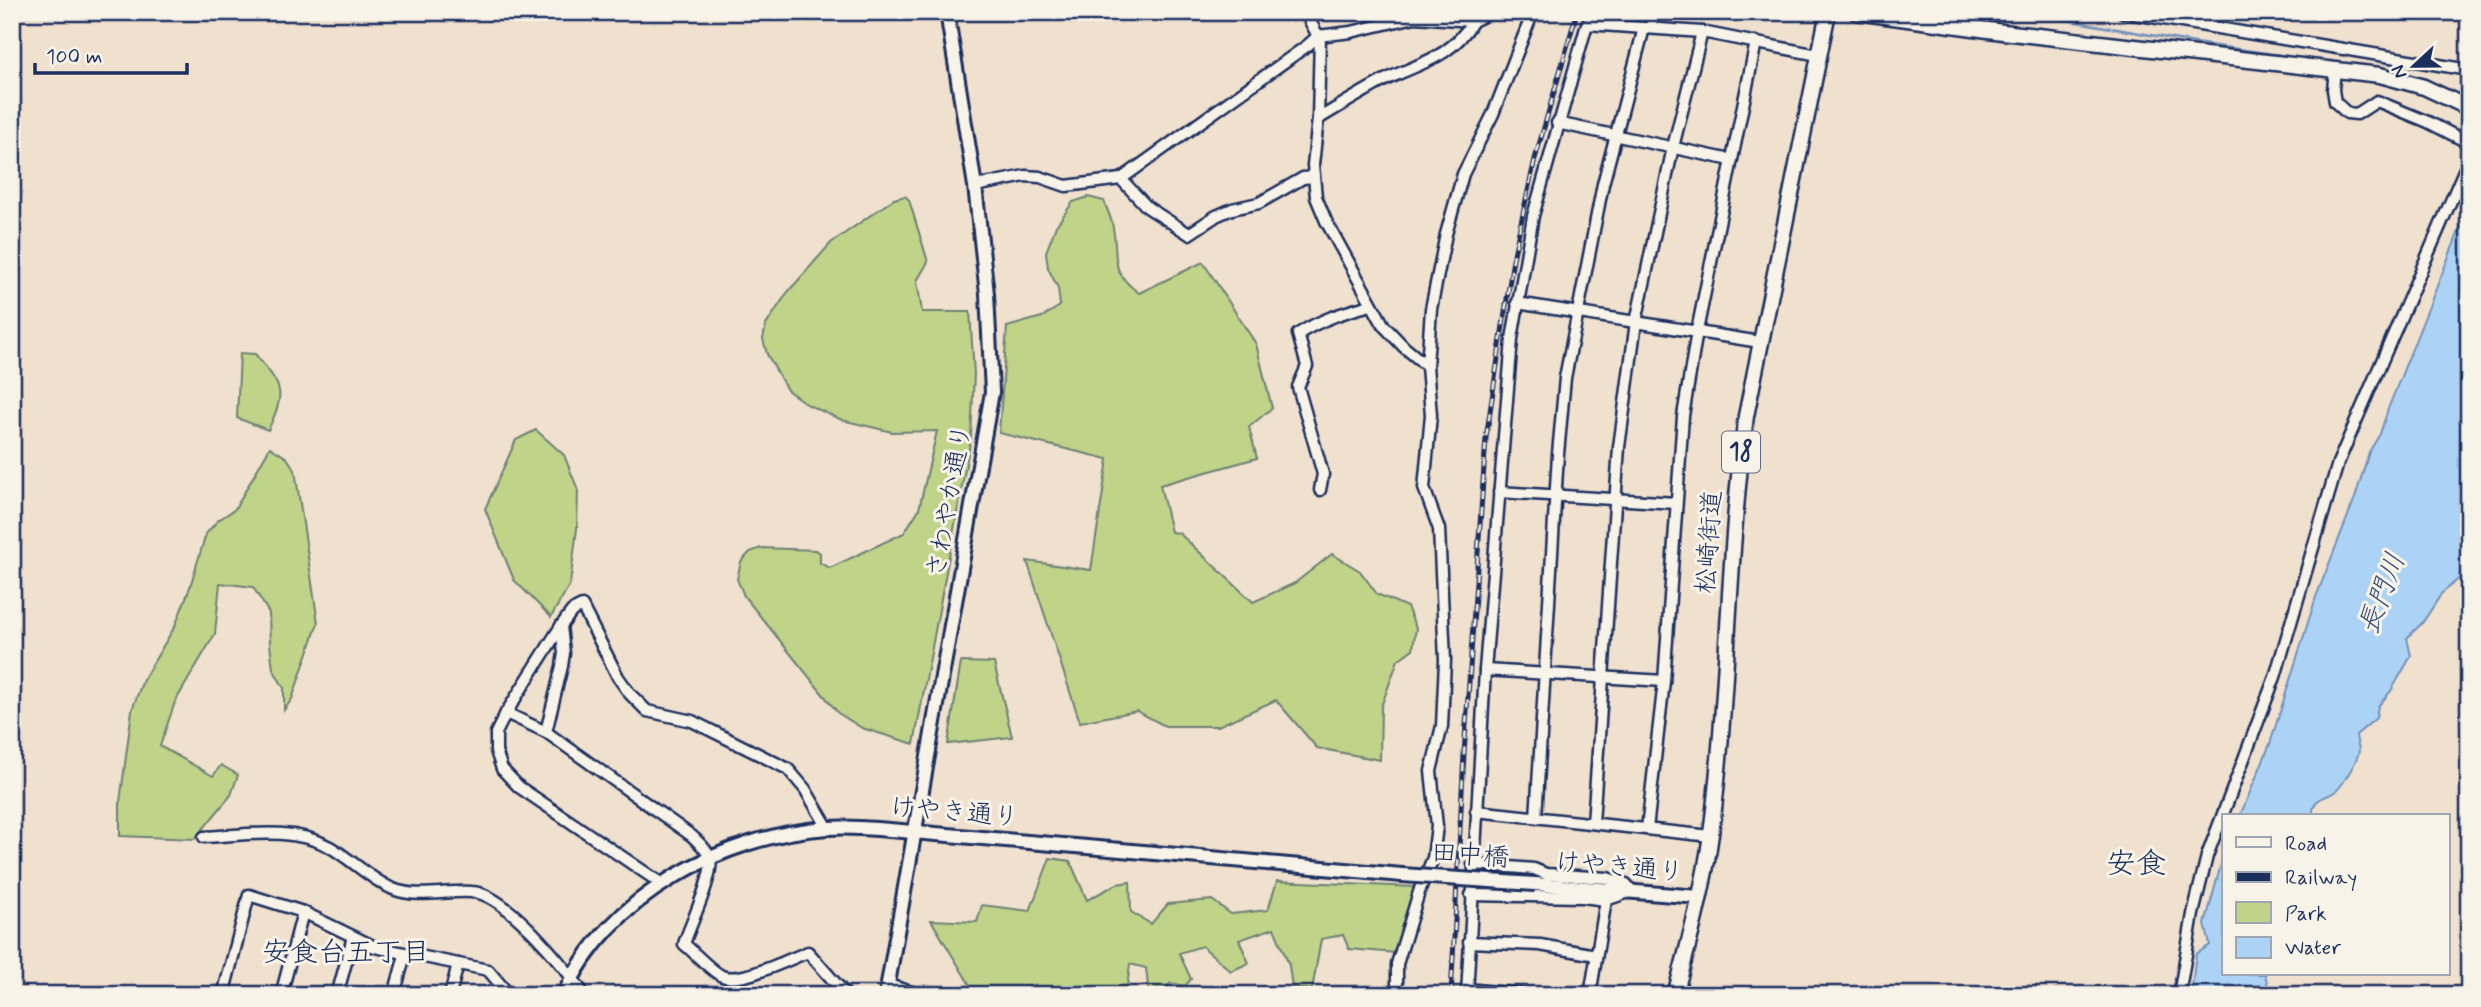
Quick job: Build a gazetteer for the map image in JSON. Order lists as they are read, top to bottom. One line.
{"streets":{"main road":["18","松崎街道"],"street":["さわやか通り","けやき通り","田中橋"]},"crossings":[["さわやか通り","けやき通り"],["松崎街道","けやき通り"],["けやき通り","田中橋"]],"districts":["安食","安食台五丁目"],"water":["長門川"],"legend":["Road","Railway","Park","Water"],"scale_bar":"100 m","north":"left"}
